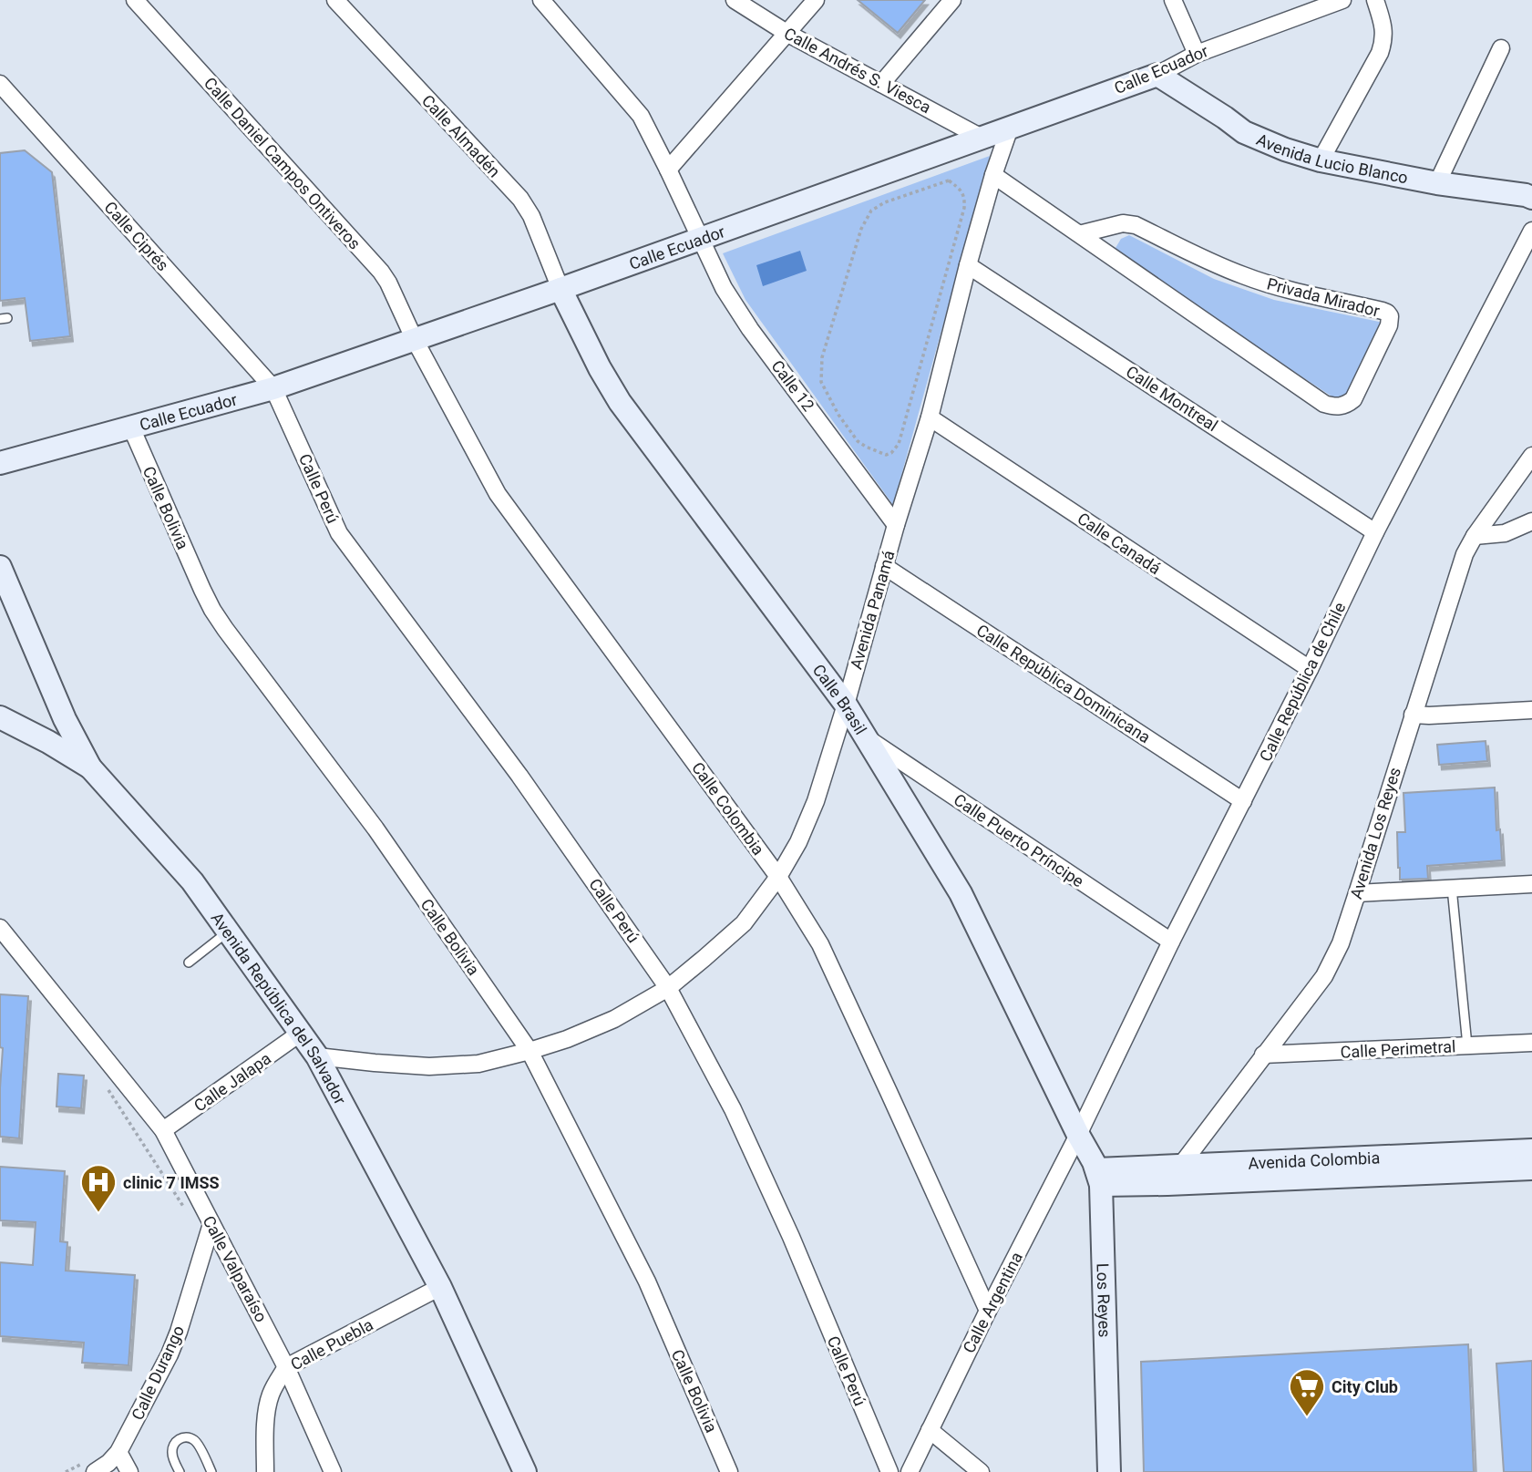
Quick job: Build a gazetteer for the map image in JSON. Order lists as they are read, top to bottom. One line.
{"streets":{"street":["Calle Ecuador","Calle Andrés S. Viesca","Calle Almadén","Avenida Lucio Blanco","Calle Daniel Campos Ontiveros","Calle Ciprés","Privada Mirador","Calle 12","Calle Montreal","Calle Perú","Calle Bolivia","Calle Canadá","Avenida Panamá","Calle República de Chile","Calle República Dominicana","Calle Brasil","Calle Colombia","Avenida Los Reyes","Calle Puerto Príncipe","Avenida República del Salvador","Calle Perimetral","Calle Jalapa","Avenida Colombia","Calle Valparaíso","Los Reyes","Calle Argentina","Calle Puebla","Calle Durango"]},"crossings":[["Calle Ecuador","Calle Andrés S. Viesca"],["Calle Ecuador","Calle Almadén"],["Calle Ecuador","Avenida Lucio Blanco"],["Calle Ecuador","Calle Daniel Campos Ontiveros"],["Calle Ecuador","Calle Ciprés"],["Calle Ecuador","Calle 12"],["Calle Ecuador","Calle Perú"],["Calle Ecuador","Calle Bolivia"],["Calle Ecuador","Avenida Panamá"],["Calle Ecuador","Calle Brasil"],["Calle Ecuador","Calle Colombia"],["Calle Almadén","Calle Brasil"],["Calle Daniel Campos Ontiveros","Calle Colombia"],["Calle Ciprés","Calle Perú"],["Privada Mirador","Avenida Panamá"],["Calle 12","Avenida Panamá"],["Calle Montreal","Avenida Panamá"],["Calle Montreal","Calle República de Chile"],["Calle Perú","Avenida Panamá"],["Calle Bolivia","Avenida Panamá"],["Calle Canadá","Avenida Panamá"],["Calle Canadá","Calle República de Chile"],["Avenida Panamá","Calle República Dominicana"],["Avenida Panamá","Calle Brasil"],["Avenida Panamá","Calle Colombia"],["Avenida Panamá","Avenida República del Salvador"],["Calle República de Chile","Calle República Dominicana"],["Calle República de Chile","Calle Brasil"],["Calle República de Chile","Calle Puerto Príncipe"],["Calle República de Chile","Los Reyes"],["Calle República de Chile","Calle Argentina"],["Calle Brasil","Calle Puerto Príncipe"],["Calle Brasil","Los Reyes"],["Calle Brasil","Calle Argentina"],["Calle Colombia","Calle Argentina"],["Avenida Los Reyes","Calle Perimetral"],["Avenida Los Reyes","Avenida Colombia"],["Avenida República del Salvador","Calle Jalapa"],["Avenida República del Salvador","Calle Puebla"],["Calle Jalapa","Calle Valparaíso"],["Avenida Colombia","Los Reyes"],["Calle Valparaíso","Calle Puebla"],["Calle Valparaíso","Calle Durango"],["Los Reyes","Calle Argentina"]],"places":{"hospital":["clinic 7 IMSS"],"supermarket":["City Club"]}}
